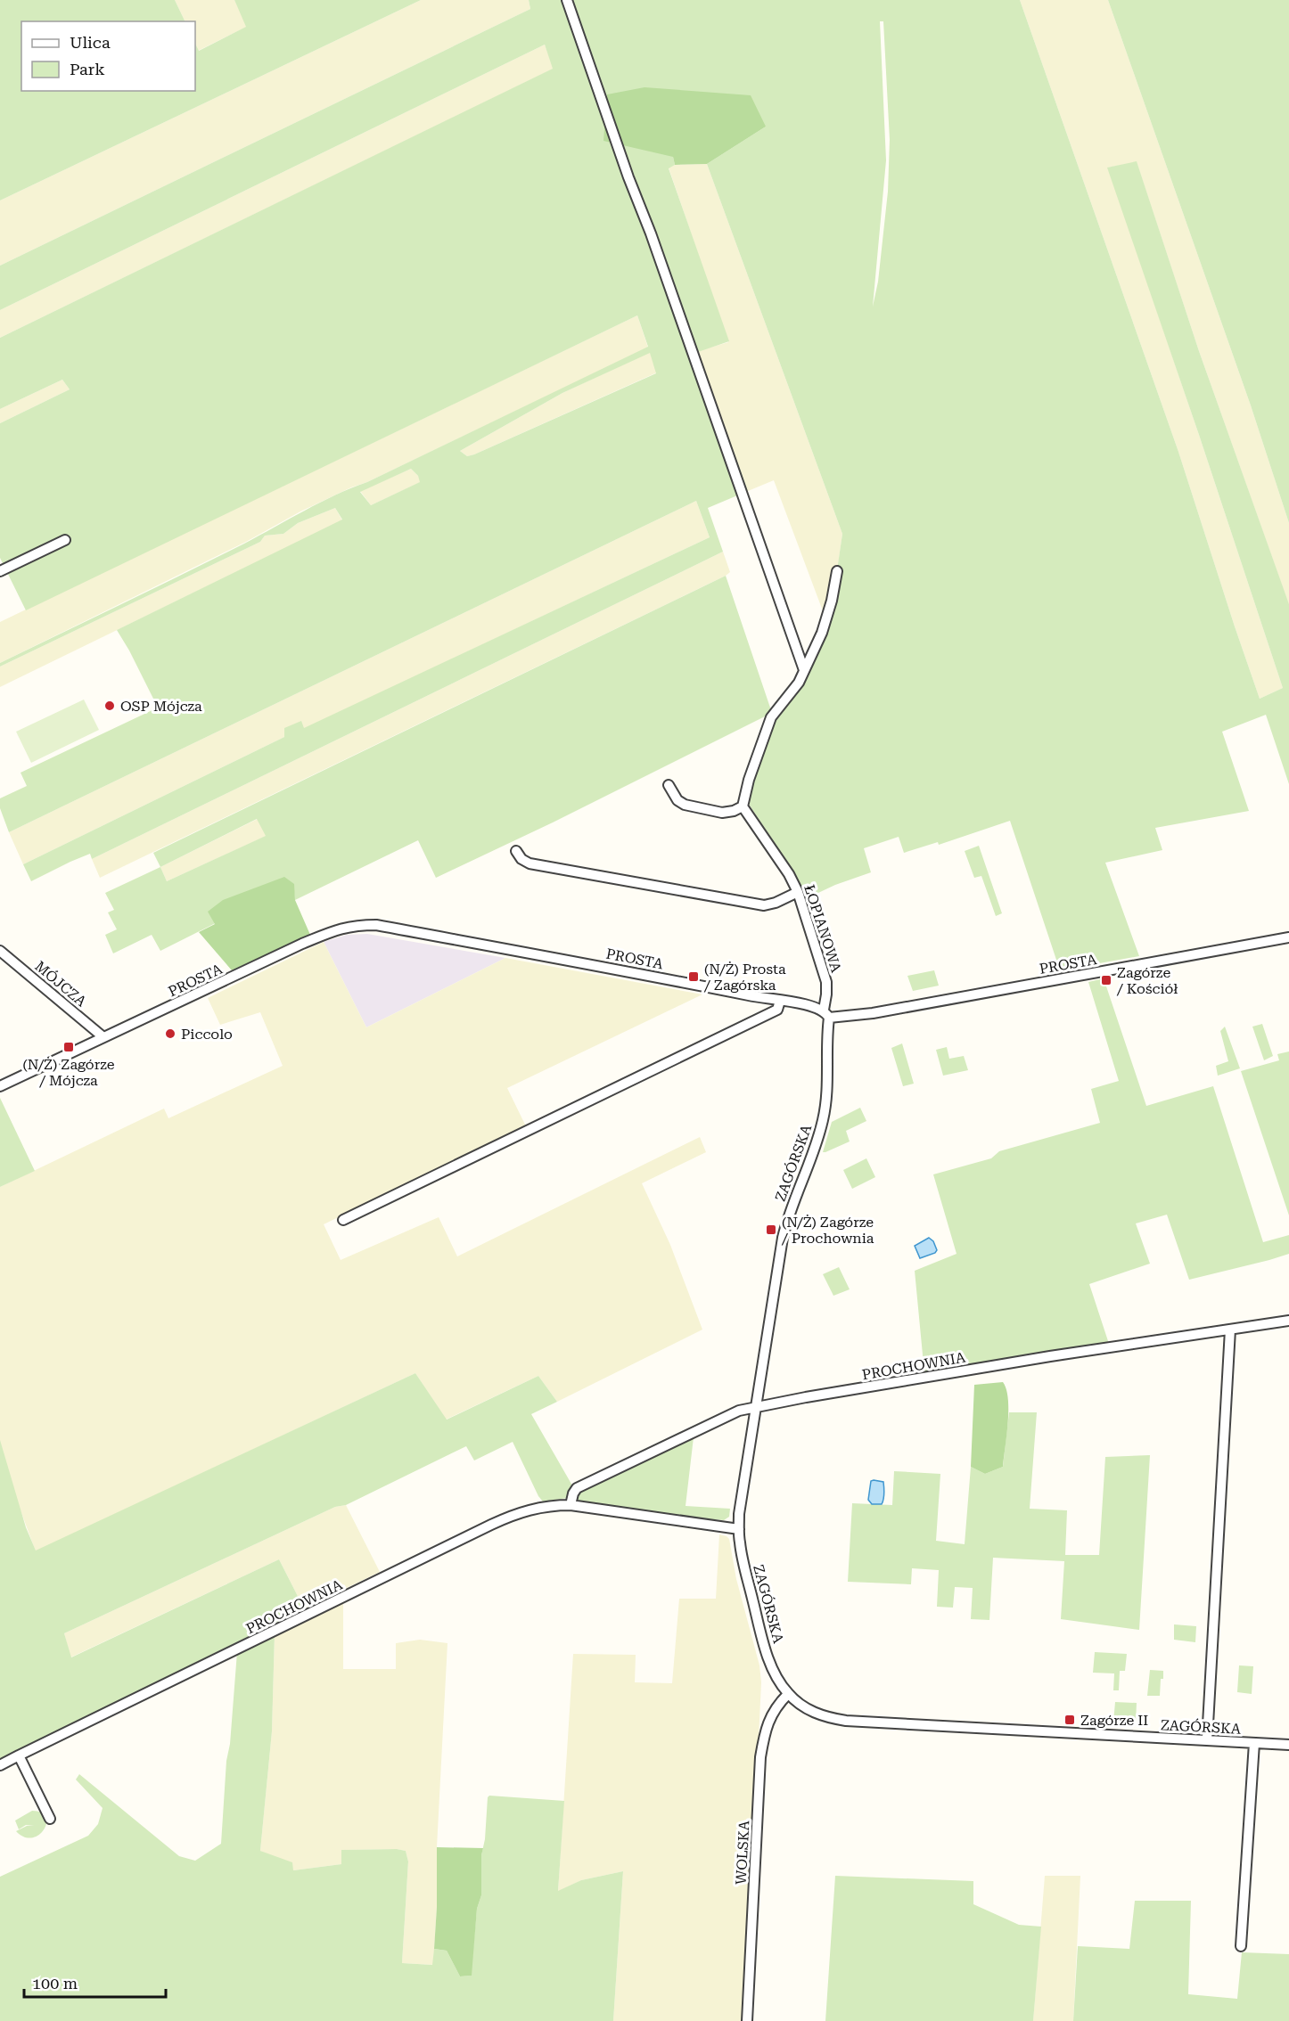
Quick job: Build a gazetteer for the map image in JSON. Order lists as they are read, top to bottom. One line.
{"streets":{"street":["ŁOPIANOWA","PROSTA","MÓJCZA","ZAGÓRSKA","PROCHOWNIA","WOLSKA"]},"crossings":[["ŁOPIANOWA","PROSTA"],["ŁOPIANOWA","ZAGÓRSKA"],["PROSTA","MÓJCZA"],["PROSTA","ZAGÓRSKA"],["ZAGÓRSKA","PROCHOWNIA"],["ZAGÓRSKA","WOLSKA"]],"places":{"other":["OSP Mójcza","Piccolo"],"transit":["(N/Ż) Prosta / Zagórska","Zagórze / Kościół","(N/Ż) Zagórze / Mójcza","(N/Ż) Zagórze / Prochownia","Zagórze II"]},"legend":["Ulica","Park"],"scale_bar":"100 m"}
